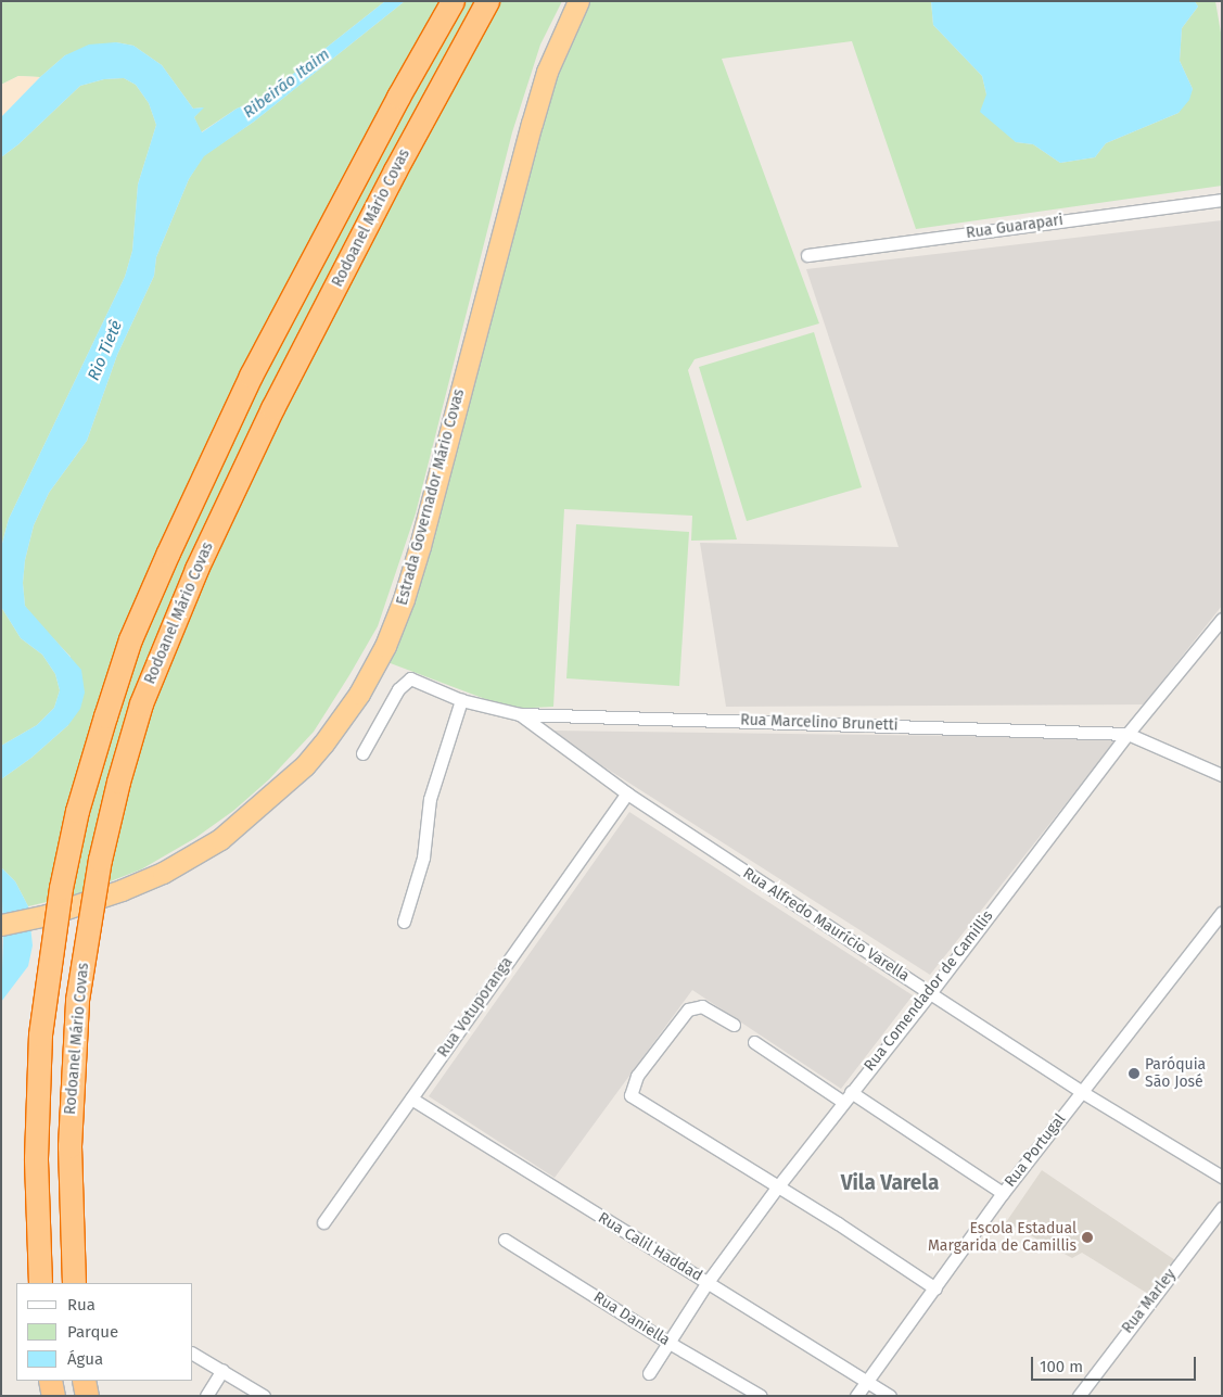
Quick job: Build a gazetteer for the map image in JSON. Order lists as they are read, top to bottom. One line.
{"streets":{"highway":["Rodoanel Mário Covas","Estrada Governador Mário Covas"],"street":["Rua Guarapari","Rua Marcelino Brunetti","Rua Alfredo Maurício Varella","Rua Comendador de Camillis","Rua Votuporanga","Rua Portugal","Rua Calil Haddad","Rua Marley","Rua Daniella"]},"crossings":[["Rua Marcelino Brunetti","Rua Alfredo Maurício Varella"],["Rua Marcelino Brunetti","Rua Comendador de Camillis"],["Rua Alfredo Maurício Varella","Rua Comendador de Camillis"],["Rua Alfredo Maurício Varella","Rua Votuporanga"],["Rua Alfredo Maurício Varella","Rua Portugal"],["Rua Comendador de Camillis","Rua Calil Haddad"],["Rua Comendador de Camillis","Rua Daniella"],["Rua Votuporanga","Rua Calil Haddad"],["Rua Portugal","Rua Calil Haddad"]],"districts":["Vila Varela"],"water":["Ribeirão Itaim","Rio Tietê"],"places":["Paróquia São José","Escola Estadual Margarida de Camillis"],"legend":["Rua","Parque","Água"],"scale_bar":"100 m"}
